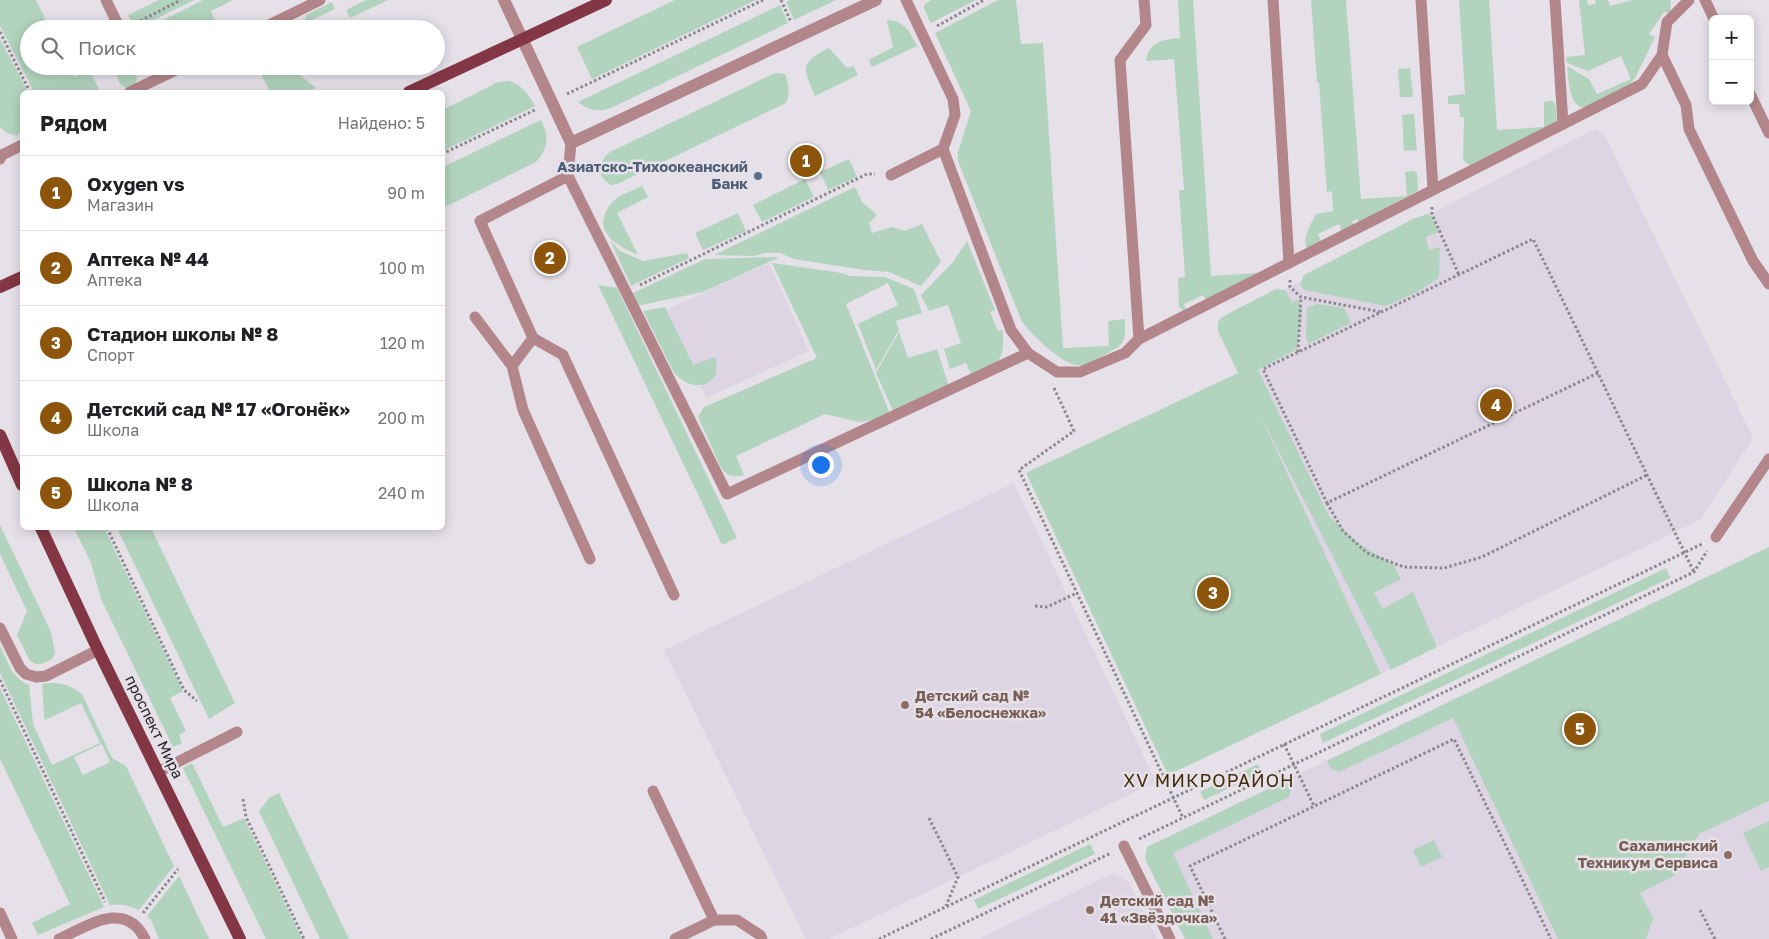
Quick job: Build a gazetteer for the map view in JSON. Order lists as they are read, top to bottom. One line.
{"streets":{"main road":["проспект Мира"]},"districts":["XV МИКРОРАЙОН"],"places":["Азиатско-Тихоокеанский Банк","Детский сад № 54 «Белоснежка»","Сахалинский Техникум Сервиса","Детский сад № 41 «Звёздочка»"],"page":{"map_buttons":["+","−"],"search":"Поиск","heading":["Рядом","Найдено: 5"],"pins":["1","2","4","3","5"],"list":[{"mark":"1","name":"Oxygen vs","note":"Магазин","value":"90 m"},{"mark":"2","name":"Аптека № 44","note":"Аптека","value":"100 m"},{"mark":"3","name":"Стадион школы № 8","note":"Спорт","value":"120 m"},{"mark":"4","name":"Детский сад № 17 «Огонёк»","note":"Школа","value":"200 m"},{"mark":"5","name":"Школа № 8","note":"Школа","value":"240 m"}]}}
